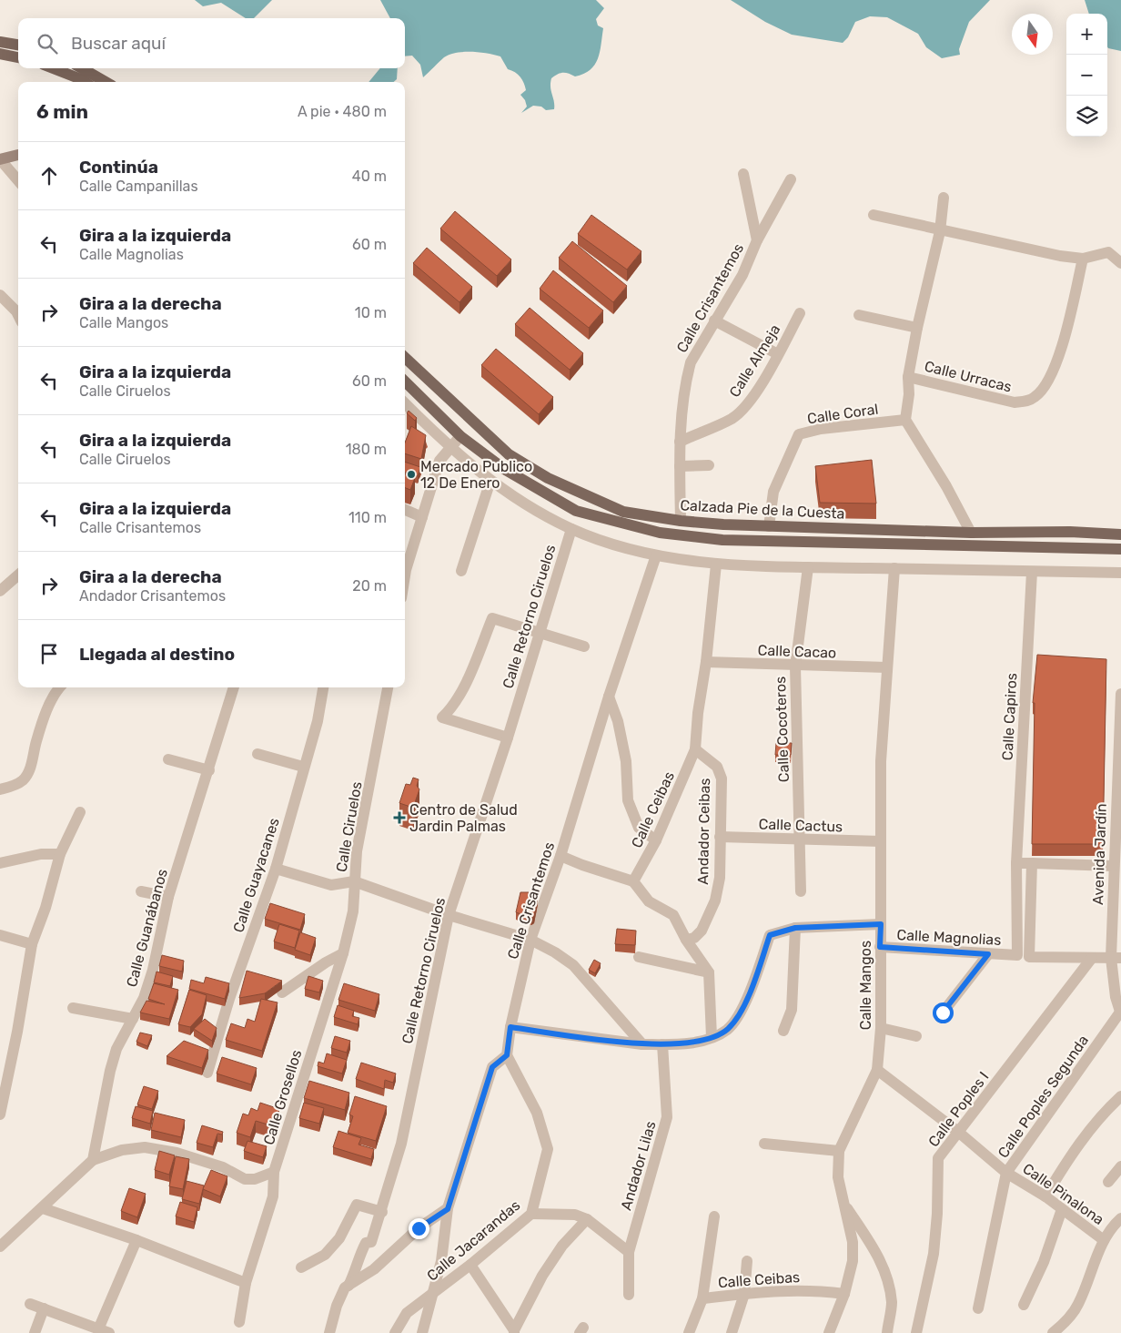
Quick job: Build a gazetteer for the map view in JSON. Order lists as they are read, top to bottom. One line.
{"streets":{"main road":["Calzada Pie de la Cuesta"],"street":["Calle Crisantemos","Calle Almeja","Calle Urracas","Calle Coral","Calle Retorno Ciruelos","Calle Cacao","Calle Capiros","Calle Cocoteros","Calle Ceibas","Calle Cactus","Calle Ciruelos","Andador Ceibas","Avenida Jardín","Calle Guayacanes","Calle Guanábanos","Calle Magnolias","Calle Mangos","Calle Poples Segunda","Calle Grosellos","Calle Poples I","Andador Lilas","Calle Pinalona","Calle Jacarandas"]},"crossings":[["Calle Crisantemos","Calle Almeja"],["Calle Crisantemos","Calzada Pie de la Cuesta"],["Calle Crisantemos","Calle Ciruelos"],["Calle Crisantemos","Calle Jacarandas"],["Calle Urracas","Calle Coral"],["Calle Coral","Calzada Pie de la Cuesta"],["Calle Retorno Ciruelos","Calle Ciruelos"],["Calle Cacao","Calle Cocoteros"],["Calle Cacao","Calle Ceibas"],["Calle Cacao","Calle Mangos"],["Calle Capiros","Calle Magnolias"],["Calle Cocoteros","Calle Cactus"],["Calle Ceibas","Andador Ceibas"],["Calle Ceibas","Calle Mangos"],["Calle Cactus","Andador Ceibas"],["Calle Cactus","Calle Mangos"],["Calle Ciruelos","Calle Grosellos"],["Avenida Jardín","Calle Poples Segunda"],["Calle Magnolias","Calle Mangos"],["Calle Mangos","Calle Pinalona"],["Calle Poples Segunda","Calle Pinalona"],["Calle Poples I","Calle Pinalona"]],"places":{"other":["Mercado Publico 12 De Enero"],"health":["Centro de Salud Jardin Palmas"]},"north":"bottom","page":{"map_buttons":["+","−"],"search":"Buscar aquí","heading":["6 min","A pie · 480 m"],"list":[["Continúa","Calle Campanillas","40 m"],["Gira a la izquierda","Calle Magnolias","60 m"],["Gira a la derecha","Calle Mangos","10 m"],["Gira a la izquierda","Calle Ciruelos","60 m"],["Gira a la izquierda","Calle Ciruelos","180 m"],["Gira a la izquierda","Calle Crisantemos","110 m"],["Gira a la derecha","Andador Crisantemos","20 m"],"Llegada al destino"]}}
